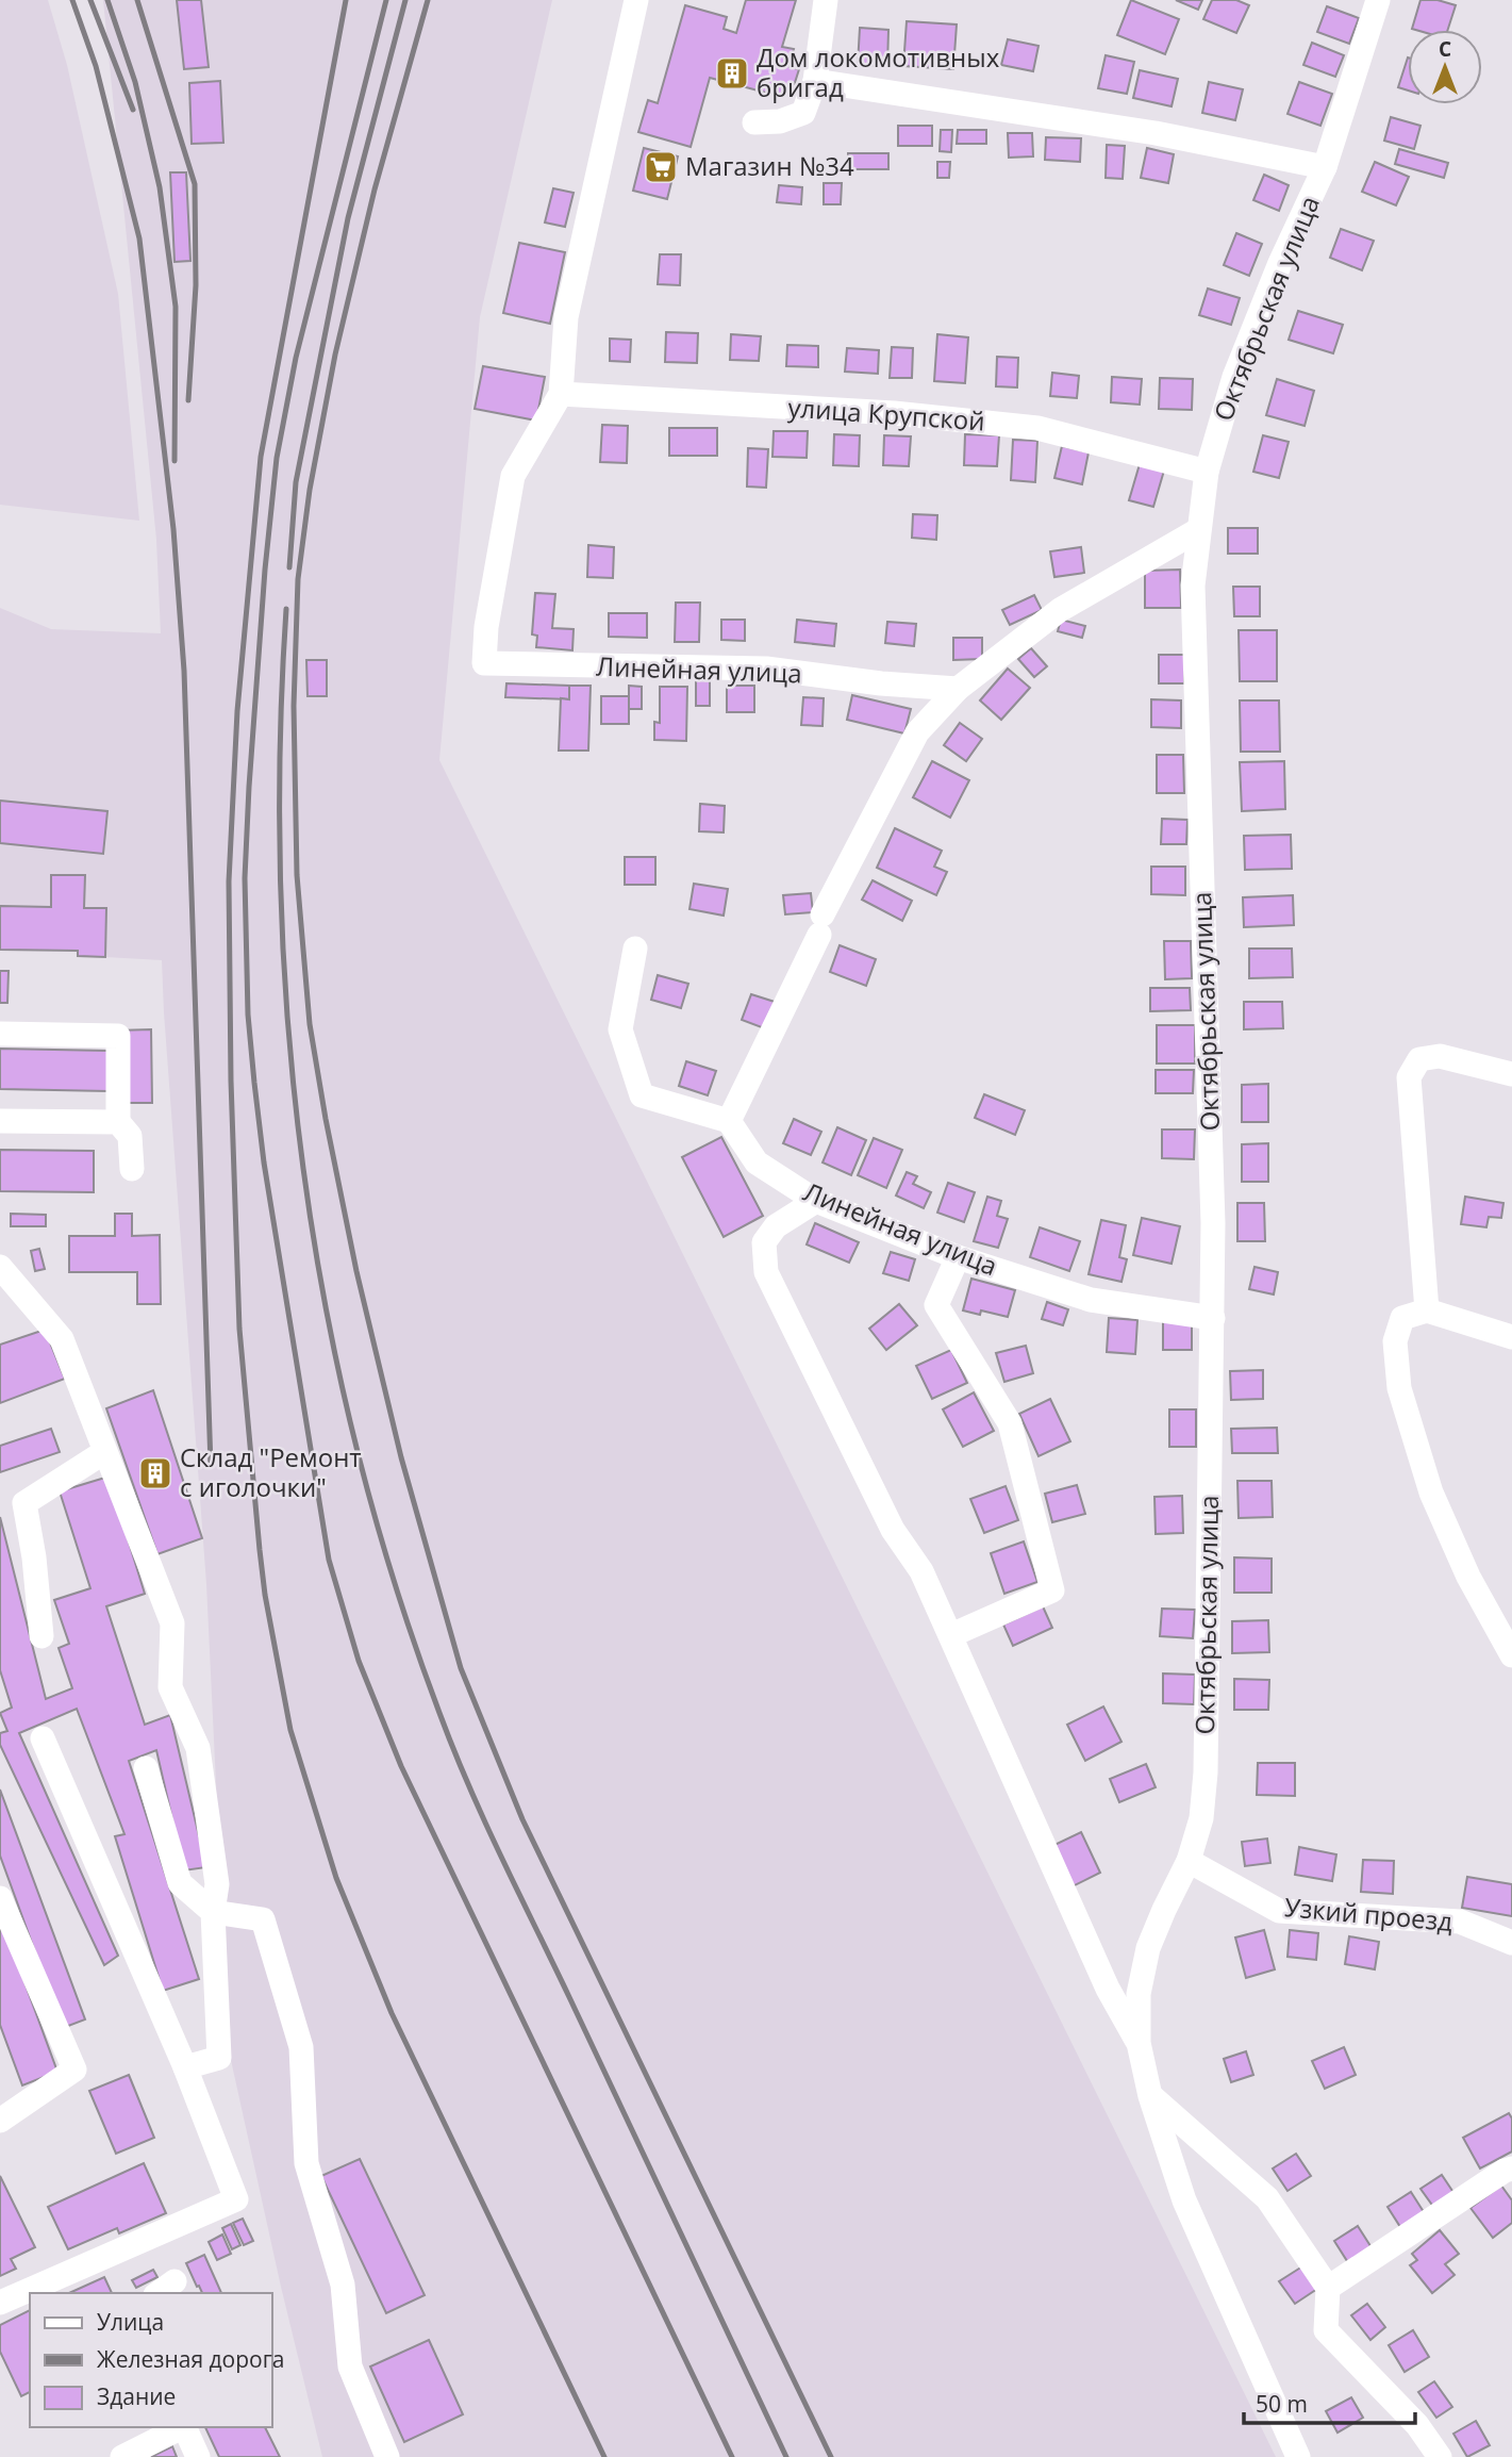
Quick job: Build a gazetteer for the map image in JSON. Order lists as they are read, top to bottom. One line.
{"streets":{"street":["Октябрьская улица","улица Крупской","Линейная улица","Узкий проезд"]},"crossings":[["Октябрьская улица","улица Крупской"],["Октябрьская улица","Линейная улица"],["Октябрьская улица","Узкий проезд"],["улица Крупской","Линейная улица"]],"places":{"building":["Дом локомотивных бригад","Склад \"Ремонт с иголочки\""],"supermarket":["Магазин №34"]},"legend":["Улица","Железная дорога","Здание"],"scale_bar":"50 m","north":"top"}
